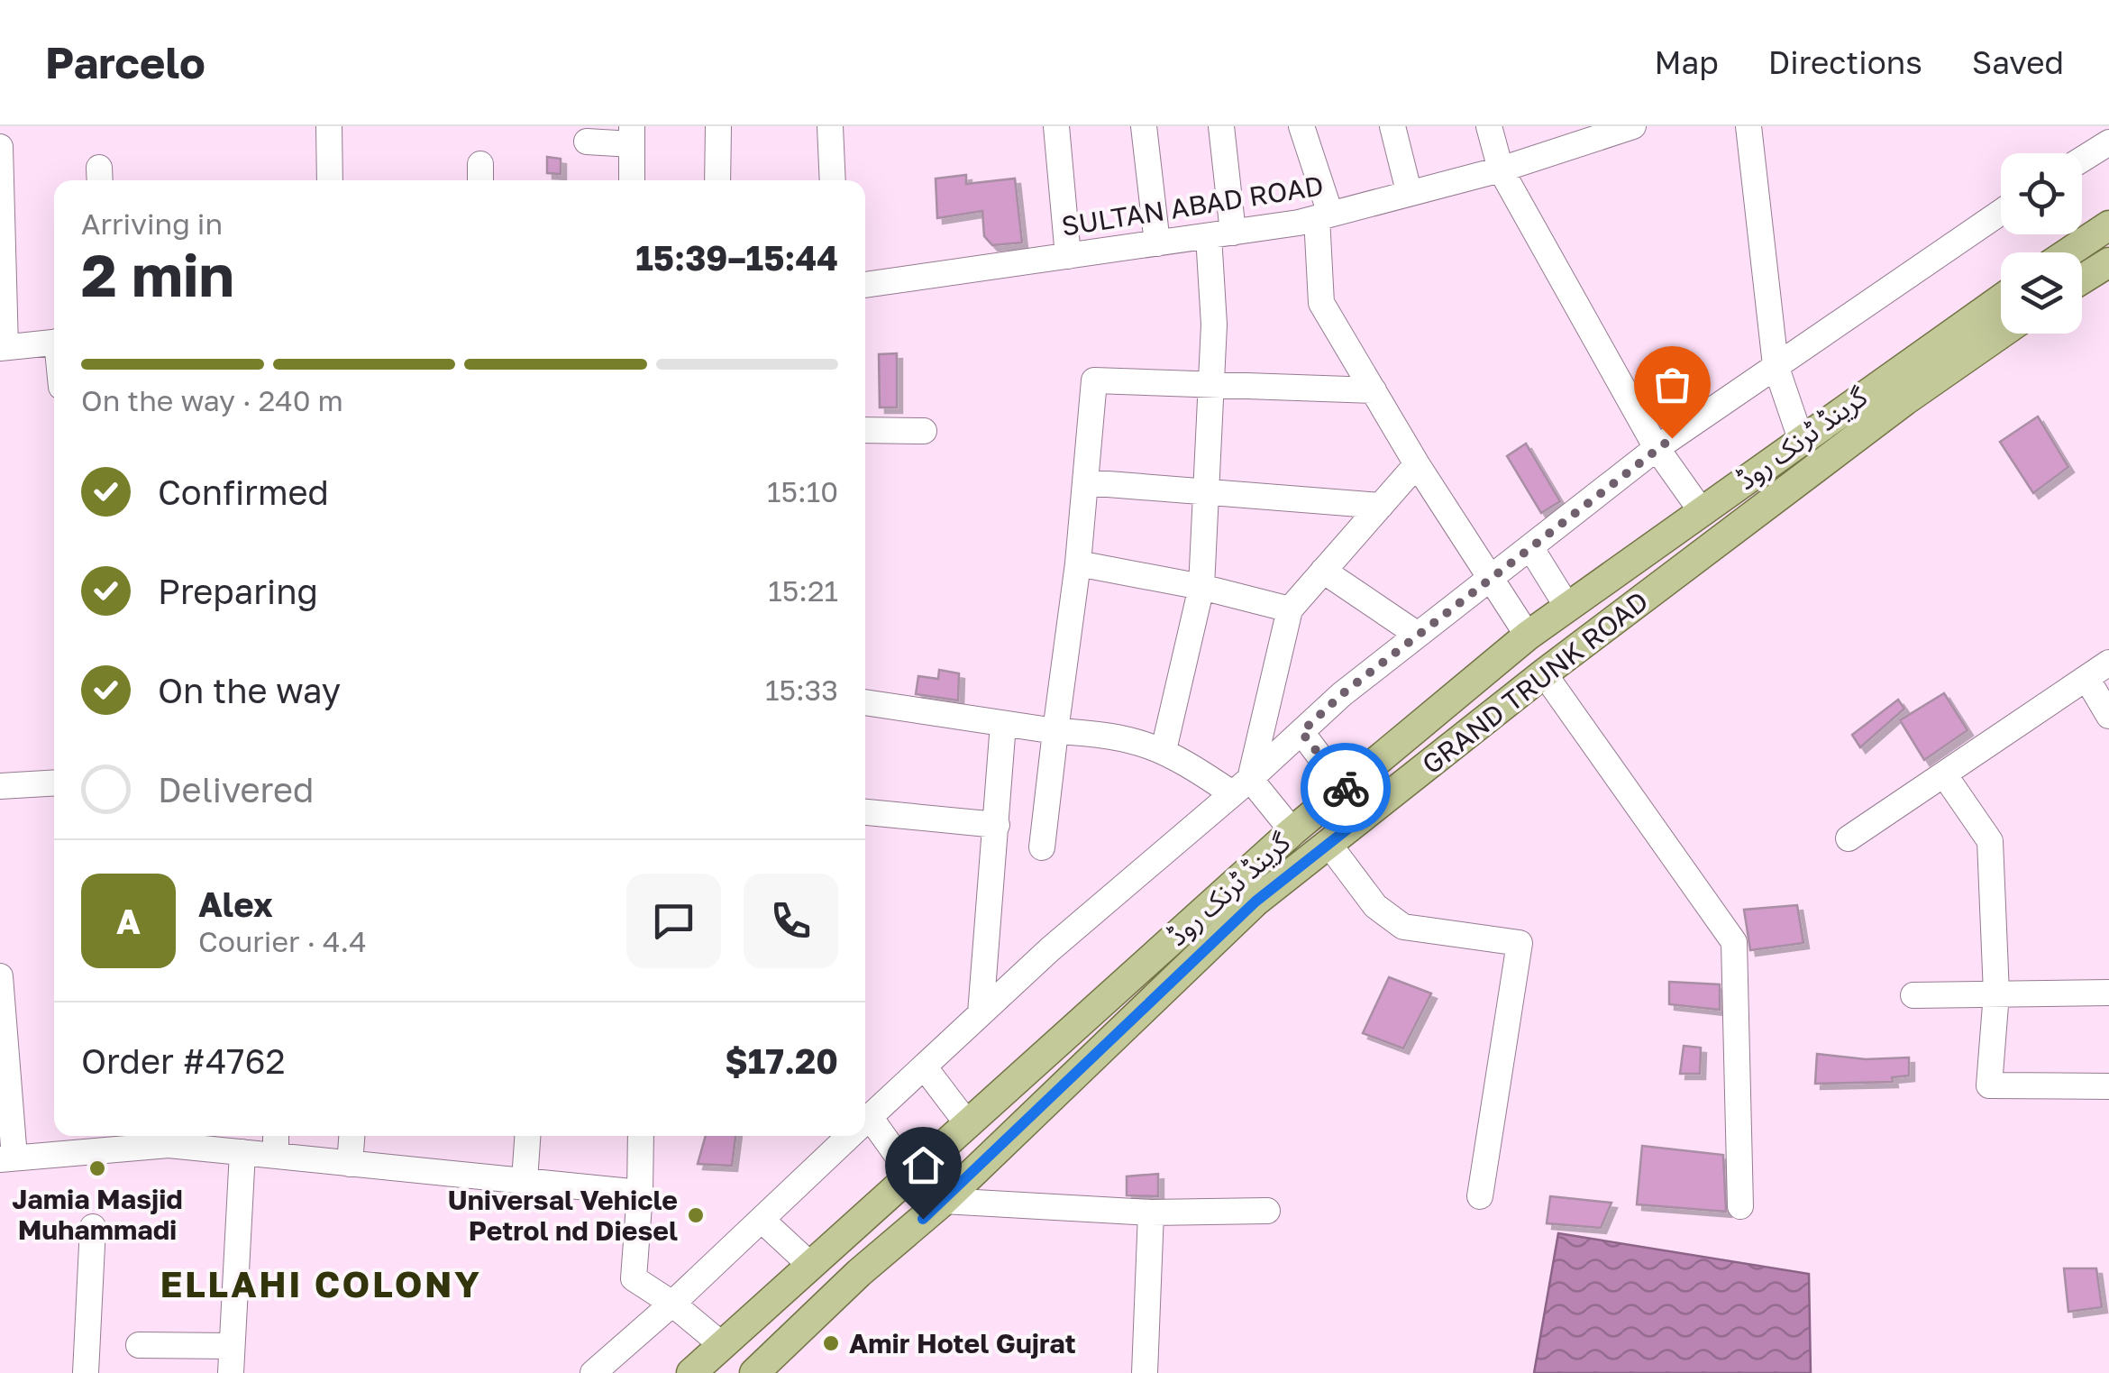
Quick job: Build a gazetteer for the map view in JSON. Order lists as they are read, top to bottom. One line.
{"streets":{"main road":["گرینڈ ٹرنک روڈ","GRAND TRUNK ROAD"],"street":["SULTAN ABAD ROAD"]},"districts":["ELLAHI COLONY"],"places":["Jamia Masjid Muhammadi","Universal Vehicle Petrol nd Diesel","Amir Hotel Gujrat"],"page":{"header":"Parcelo","nav":["Map","Directions","Saved"],"heading":["2 min","Arriving in","15:39–15:44"],"panel":["Alex","Courier · 4.4","Order #4762","$17.20"],"bar":"On the way · 240 m","list":[["Confirmed","15:10"],["Preparing","15:21"],["On the way","15:33"],"Delivered"],"round":"A"}}
